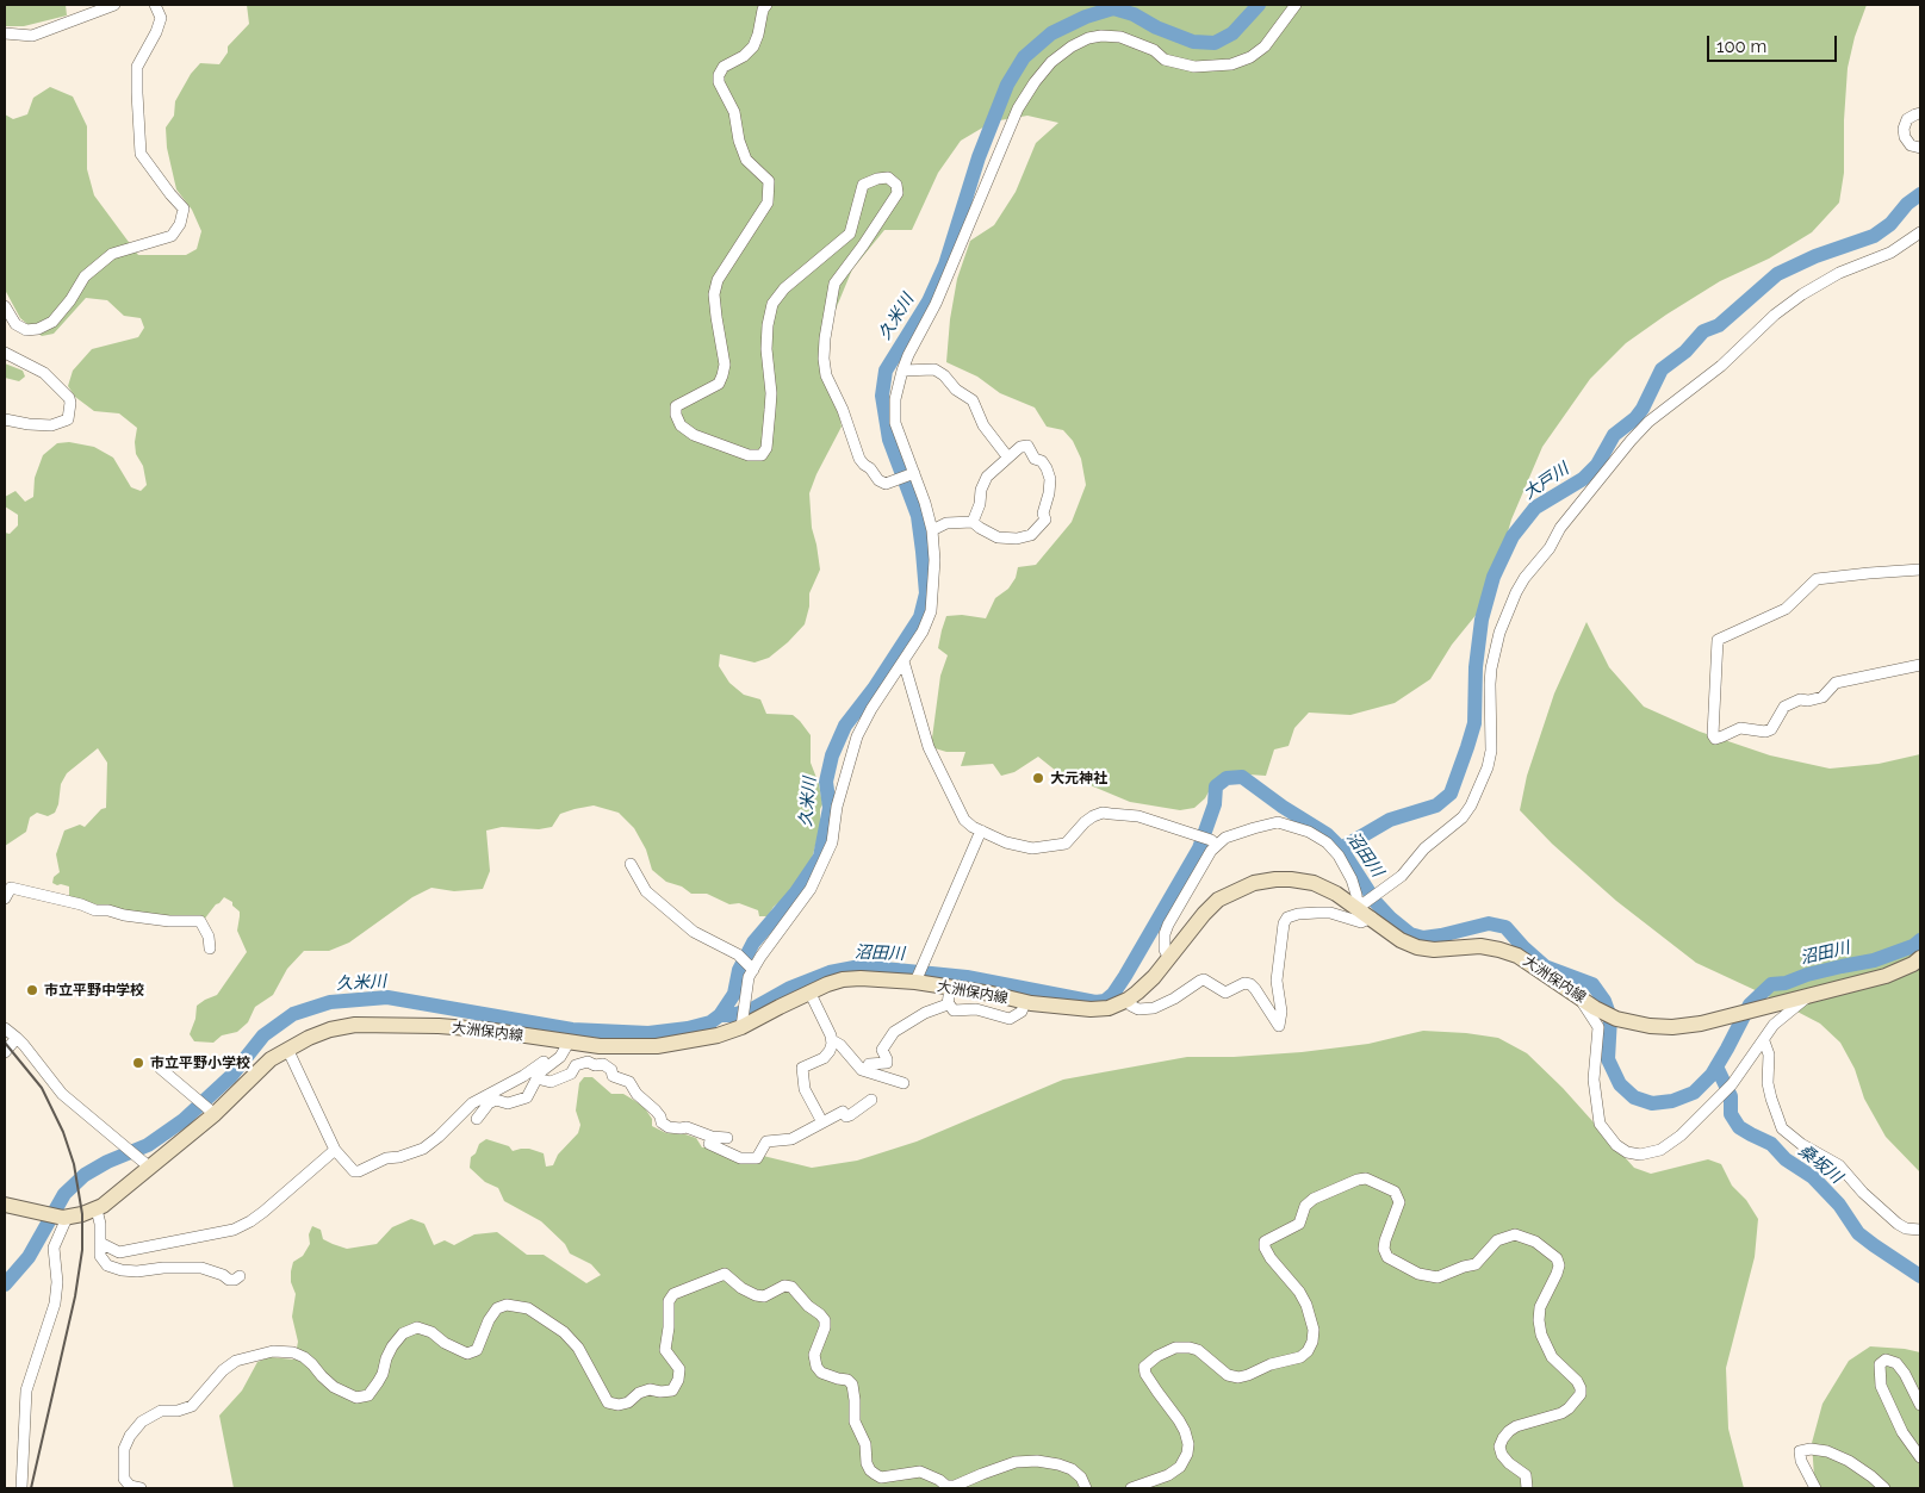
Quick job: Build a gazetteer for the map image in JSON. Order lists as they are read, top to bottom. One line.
{"streets":{"main road":["大洲保内線"]},"water":["久米川","大戸川","沼田川","桑坂川"],"places":["大元神社","市立平野中学校","市立平野小学校"],"scale_bar":"100 m"}
